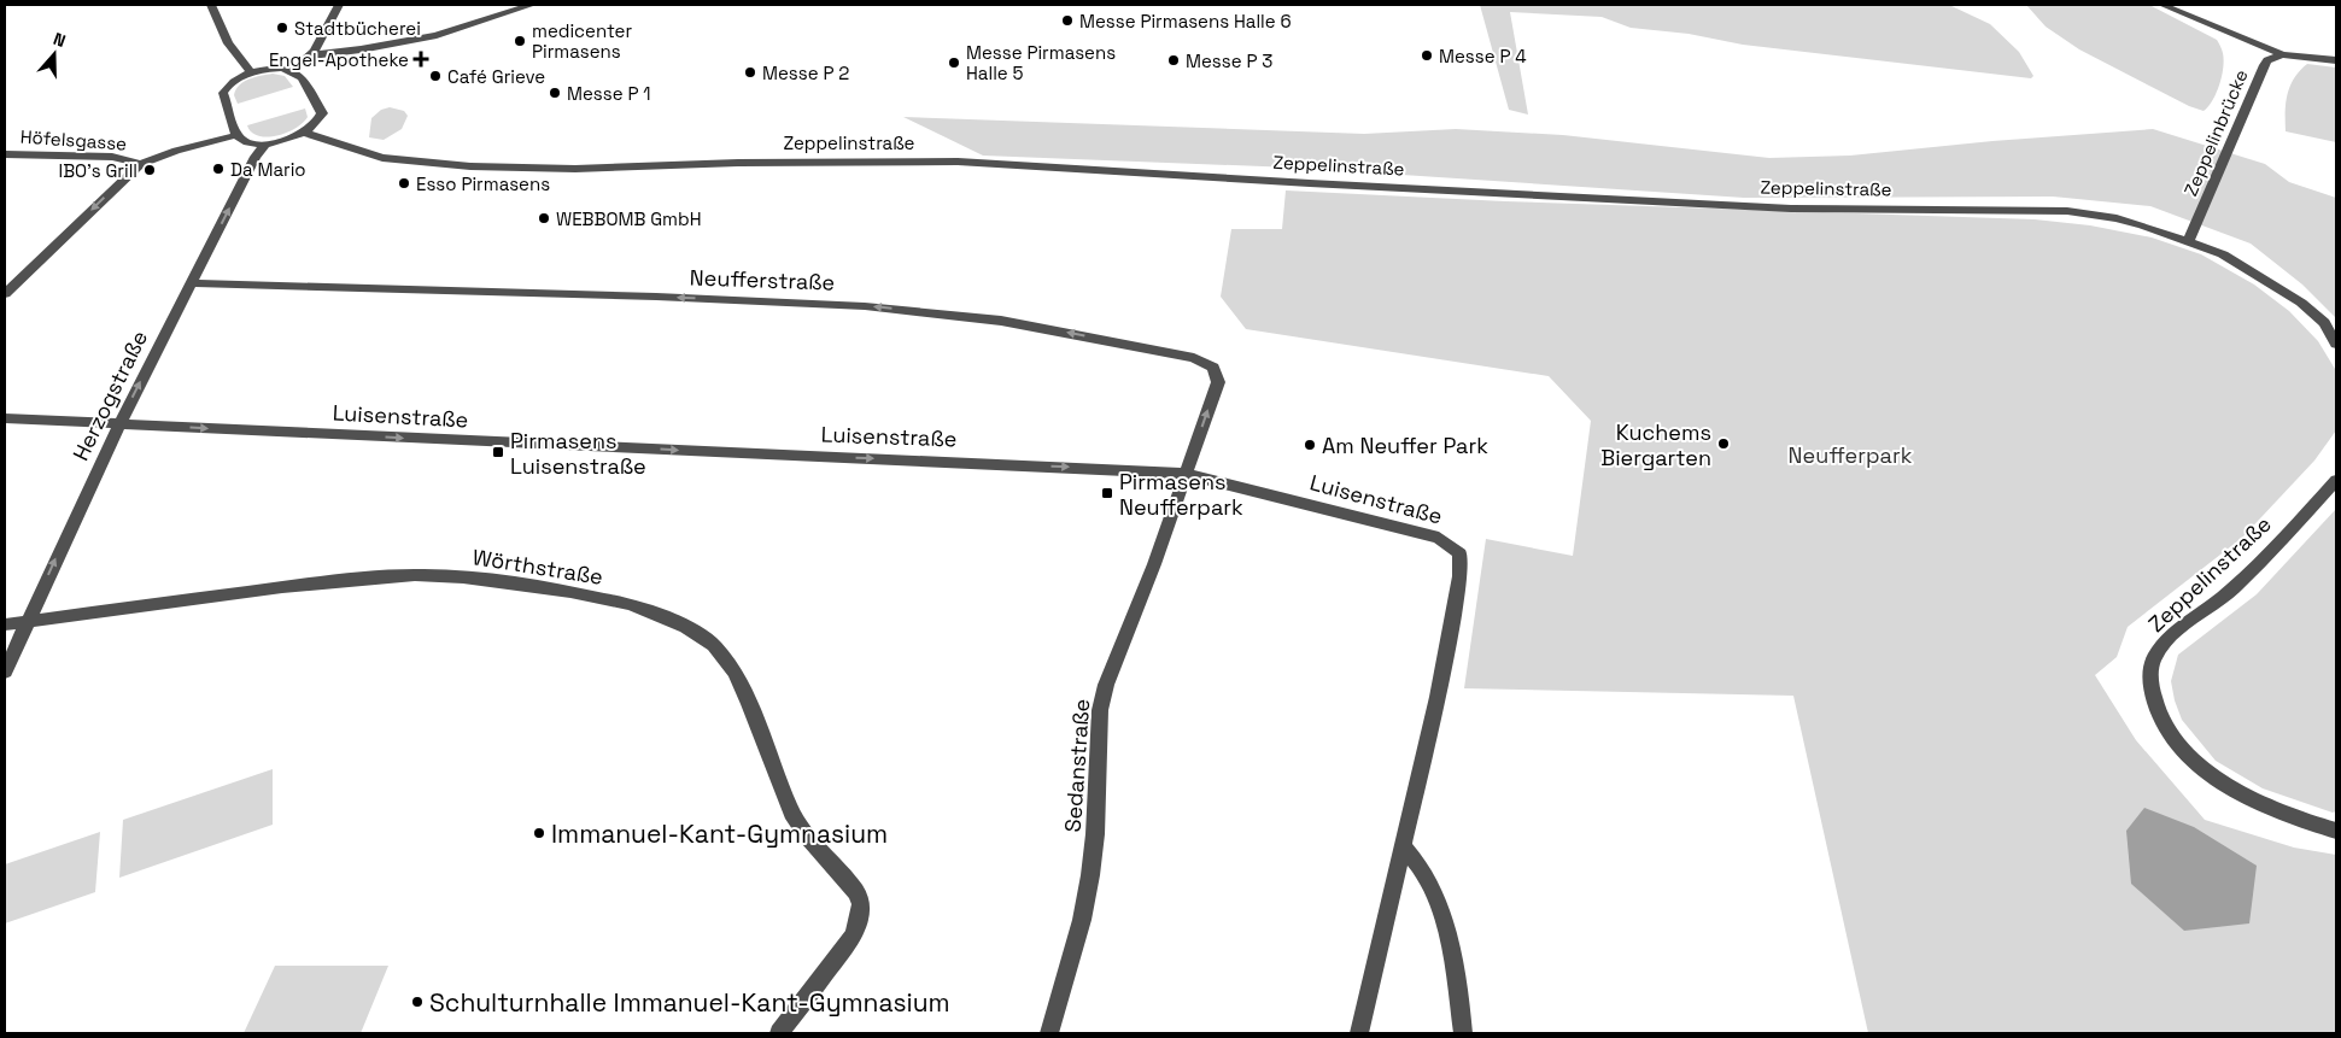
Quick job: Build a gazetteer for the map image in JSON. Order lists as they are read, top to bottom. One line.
{"streets":{"street":["Zeppelinbrücke","Höfelsgasse","Zeppelinstraße","Neufferstraße","Herzogstraße","Luisenstraße","Wörthstraße","Sedanstraße"]},"crossings":[["Zeppelinbrücke","Zeppelinstraße"],["Zeppelinstraße","Herzogstraße"],["Neufferstraße","Herzogstraße"],["Neufferstraße","Luisenstraße"],["Neufferstraße","Sedanstraße"],["Herzogstraße","Luisenstraße"],["Herzogstraße","Wörthstraße"],["Luisenstraße","Sedanstraße"]],"one_way":["Neufferstraße","Herzogstraße","Luisenstraße"],"parks":["Neufferpark"],"places":{"other":["Messe Pirmasens Halle 6","Stadtbücherei","medicenter Pirmasens","Messe P 4","Messe P 3","Messe Pirmasens Halle 5","Messe P 2","Café Grieve","Messe P 1","Da Mario","IBO's Grill","Esso Pirmasens","WEBBOMB GmbH","Kuchems Biergarten","Am Neuffer Park","Immanuel-Kant-Gymnasium","Schulturnhalle Immanuel-Kant-Gymnasium"],"health":["Engel-Apotheke"],"transit":["Pirmasens Luisenstraße","Pirmasens Neufferpark"]},"north":"top"}
